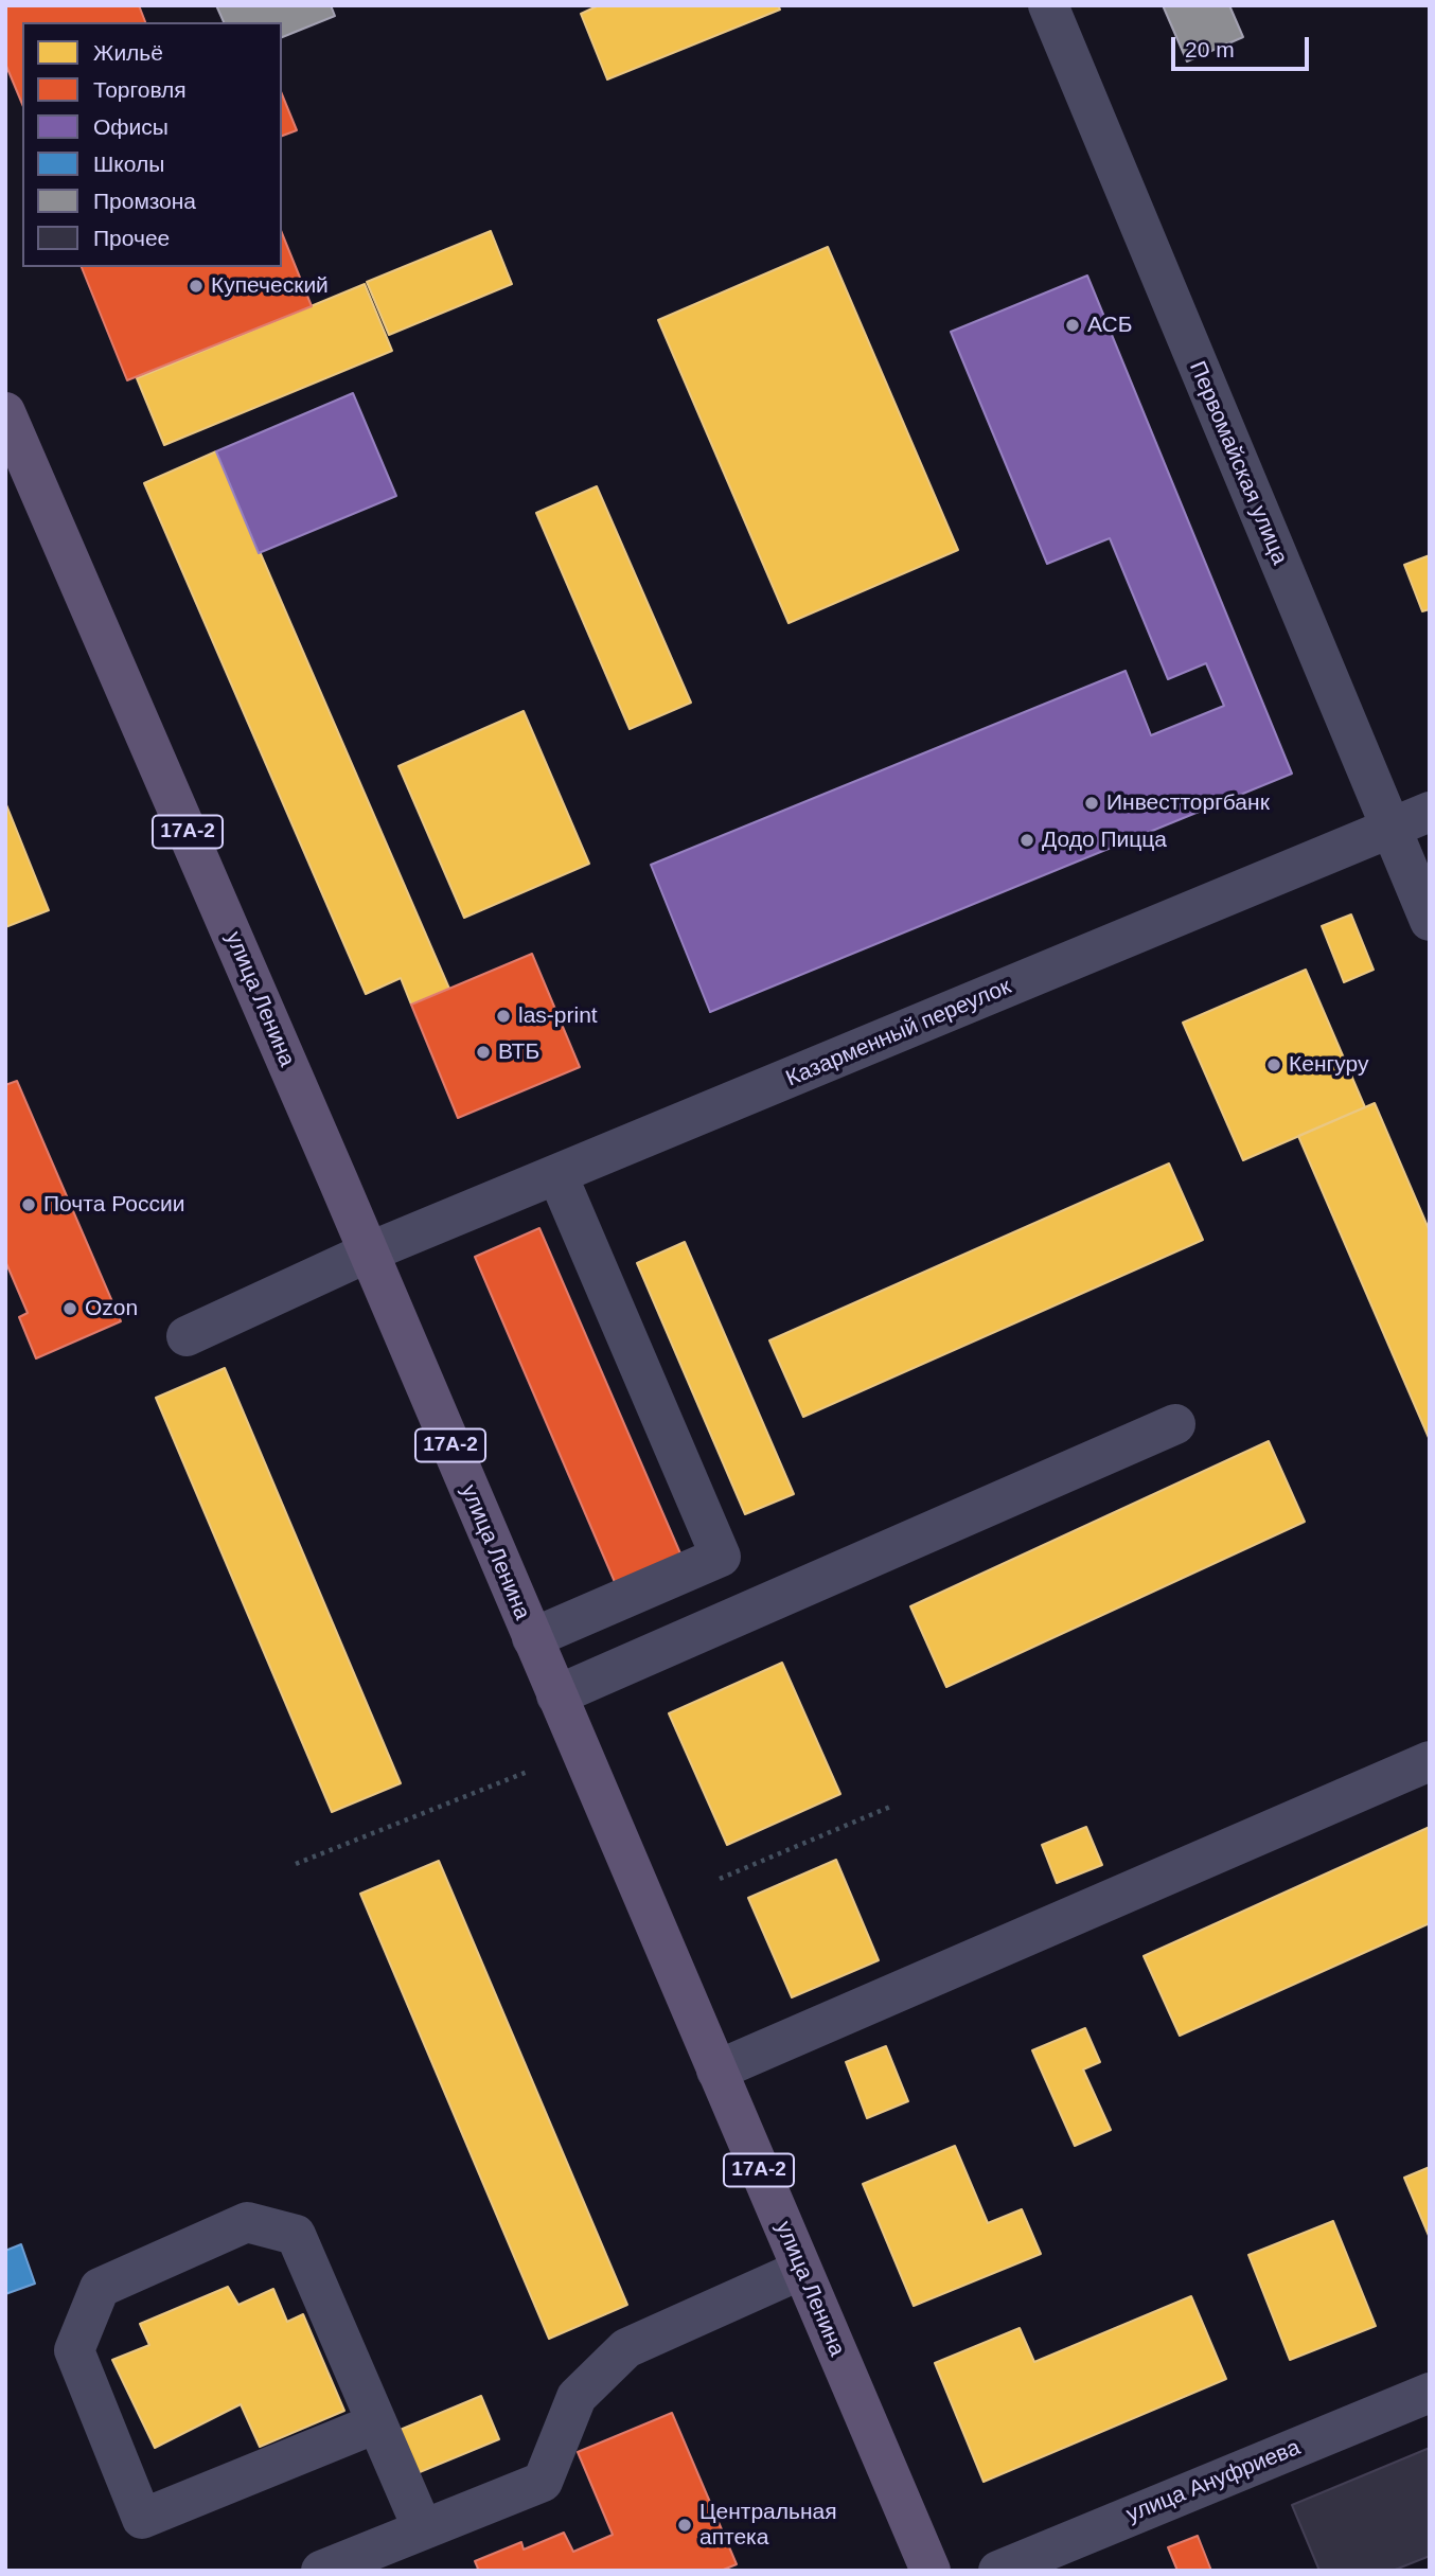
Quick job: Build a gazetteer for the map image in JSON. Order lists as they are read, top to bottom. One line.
{"streets":{"main road":["17А-2","улица Ленина"],"street":["Первомайская улица","Казарменный переулок","улица Ануфриева"]},"crossings":[["Первомайская улица","Казарменный переулок"],["улица Ленина","Казарменный переулок"]],"places":["Купеческий","АСБ","Инвестторгбанк","Додо Пицца","las-print","ВТБ","Кенгуру","Почта России","Ozon","Центральная аптека"],"legend":["Жильё","Торговля","Офисы","Школы","Промзона","Прочее"],"scale_bar":"20 m"}
